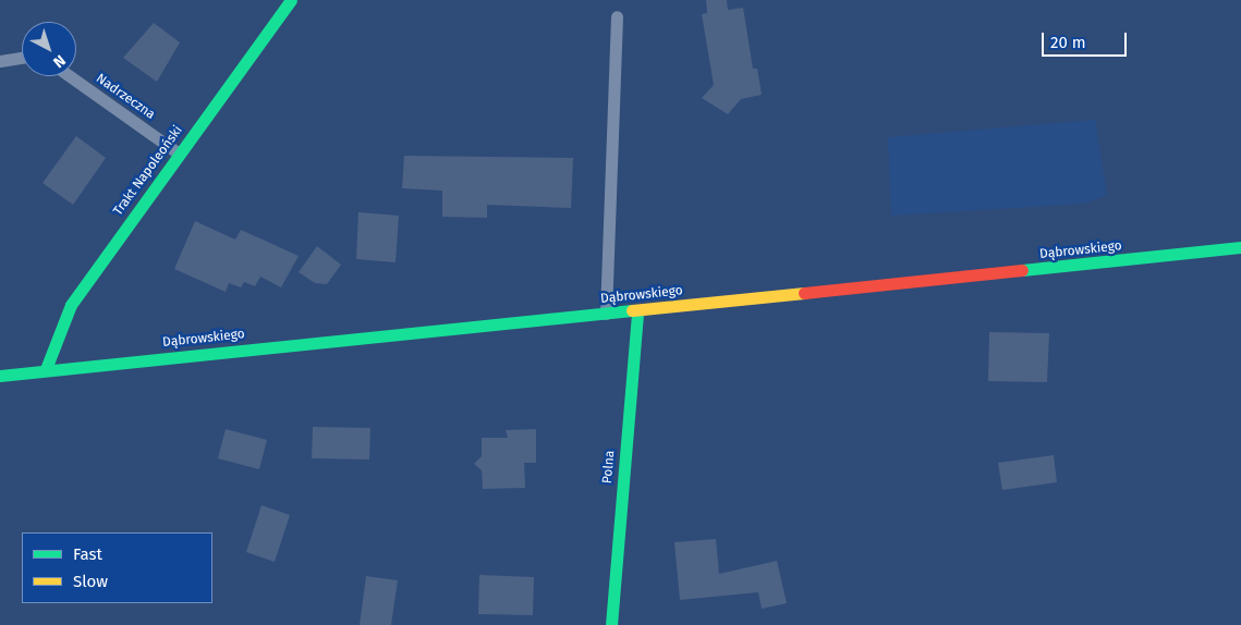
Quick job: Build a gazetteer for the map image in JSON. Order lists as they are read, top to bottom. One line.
{"streets":{"street":["Trakt Napoleoński","Dąbrowskiego","Polna"],"lane":["Nadrzeczna"]},"crossings":[["Nadrzeczna","Trakt Napoleoński"],["Trakt Napoleoński","Dąbrowskiego"],["Dąbrowskiego","Polna"]],"legend":["Fast","Slow"],"scale_bar":"20 m","north":"bottom right"}
